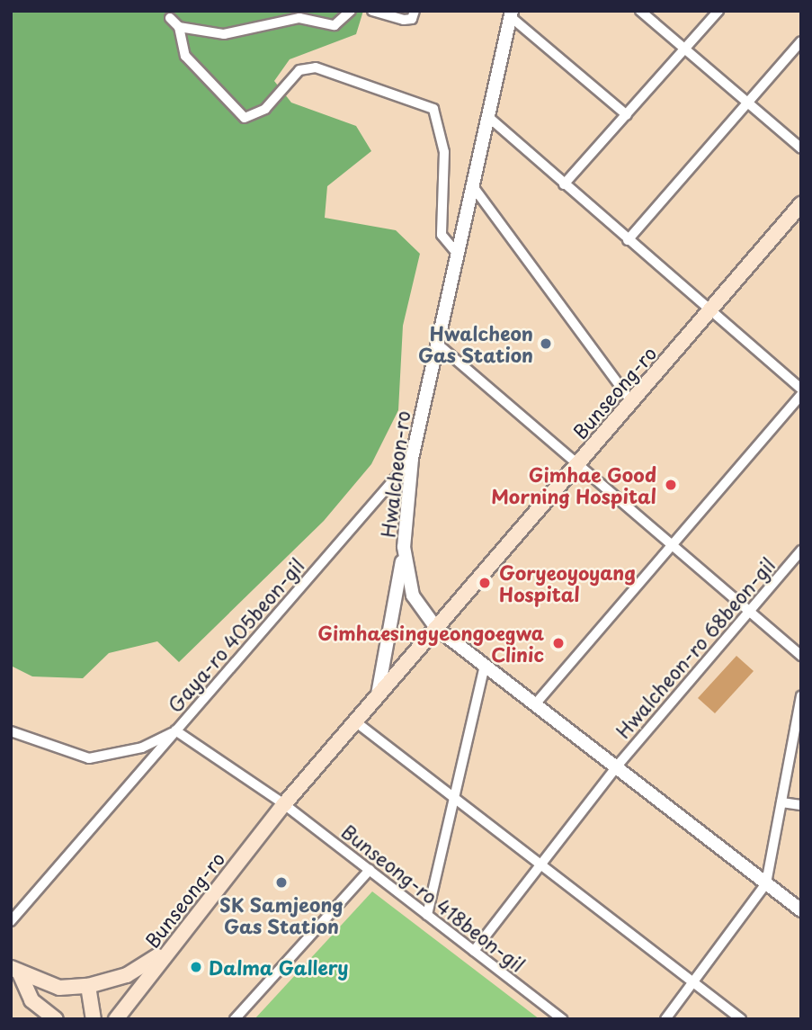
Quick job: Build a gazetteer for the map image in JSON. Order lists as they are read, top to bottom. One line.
{"streets":{"main road":["Bunseong-ro"],"street":["Hwalcheon-ro","Gaya-ro 405beon-gil","Hwalcheon-ro 68beon-gil","Bunseong-ro 418beon-gil"]},"crossings":[["Bunseong-ro","Hwalcheon-ro"],["Bunseong-ro","Bunseong-ro 418beon-gil"],["Hwalcheon-ro","Gaya-ro 405beon-gil"],["Hwalcheon-ro","Hwalcheon-ro 68beon-gil"],["Hwalcheon-ro 68beon-gil","Bunseong-ro 418beon-gil"]],"places":["Hwalcheon Gas Station","Gimhae Good Morning Hospital","Goryeoyoyang Hospital","Gimhaesingyeongoegwa Clinic","SK Samjeong Gas Station","Dalma Gallery"]}
